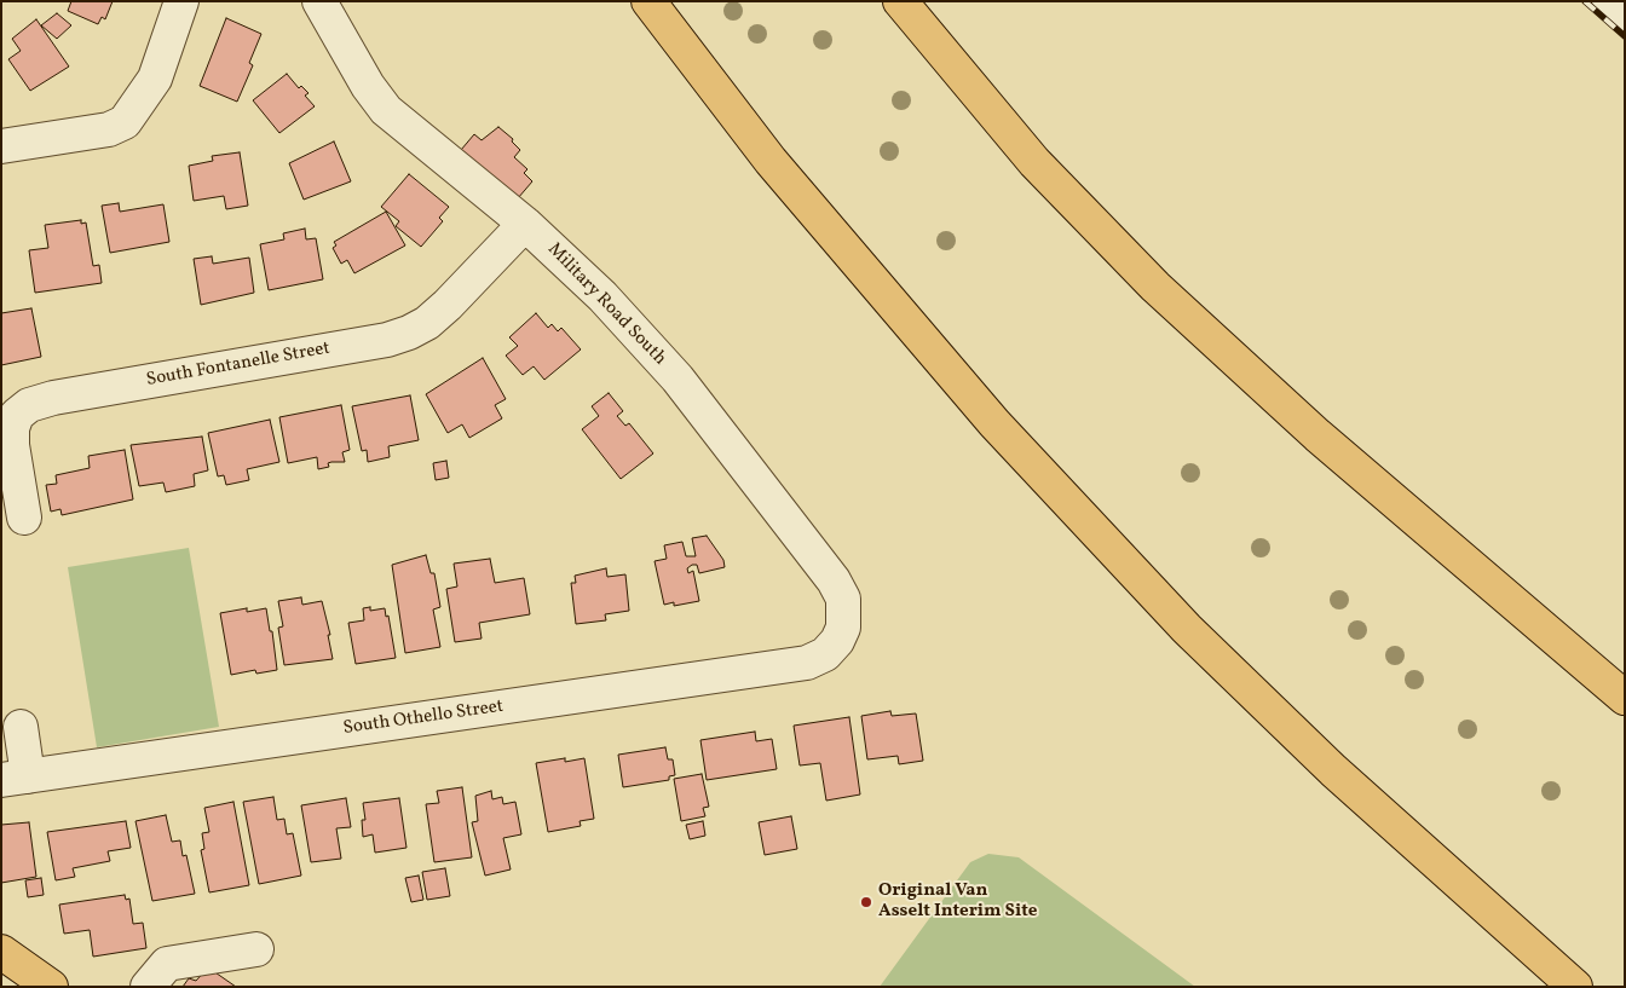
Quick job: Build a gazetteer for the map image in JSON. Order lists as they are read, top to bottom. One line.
{"streets":{"street":["Military Road South","South Fontanelle Street","South Othello Street"]},"crossings":[["Military Road South","South Fontanelle Street"],["Military Road South","South Othello Street"]],"places":["Original Van Asselt Interim Site"]}
